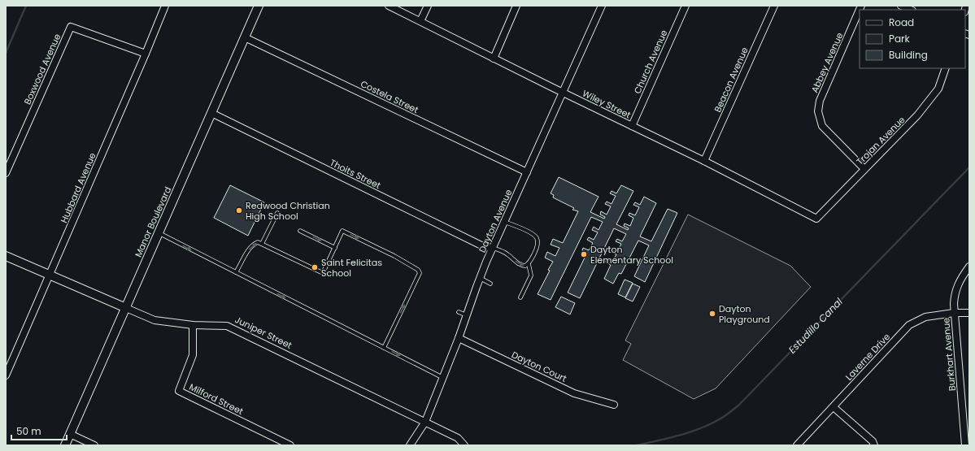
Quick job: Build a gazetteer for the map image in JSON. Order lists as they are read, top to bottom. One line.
{"streets":{"street":["Church Avenue","Abbey Avenue","Boxwood Avenue","Beacon Avenue","Costela Street","Wiley Street","Trojan Avenue","Thoits Street","Hubbard Avenue","Dayton Avenue","Manor Boulevard","Juniper Street","Burkhart Avenue","Laverne Drive","Dayton Court","Milford Street"]},"crossings":[["Church Avenue","Wiley Street"],["Abbey Avenue","Trojan Avenue"],["Boxwood Avenue","Hubbard Avenue"],["Beacon Avenue","Wiley Street"],["Costela Street","Dayton Avenue"],["Costela Street","Manor Boulevard"],["Wiley Street","Trojan Avenue"],["Wiley Street","Dayton Avenue"],["Thoits Street","Dayton Avenue"],["Thoits Street","Manor Boulevard"],["Hubbard Avenue","Juniper Street"],["Dayton Avenue","Juniper Street"],["Dayton Avenue","Dayton Court"],["Manor Boulevard","Juniper Street"],["Juniper Street","Milford Street"],["Burkhart Avenue","Laverne Drive"]],"water":["Estudillo Canal"],"places":["Redwood Christian High School","Dayton Elementary School","Saint Felicitas School","Dayton Playground"],"legend":["Road","Park","Building"],"scale_bar":"50 m"}
